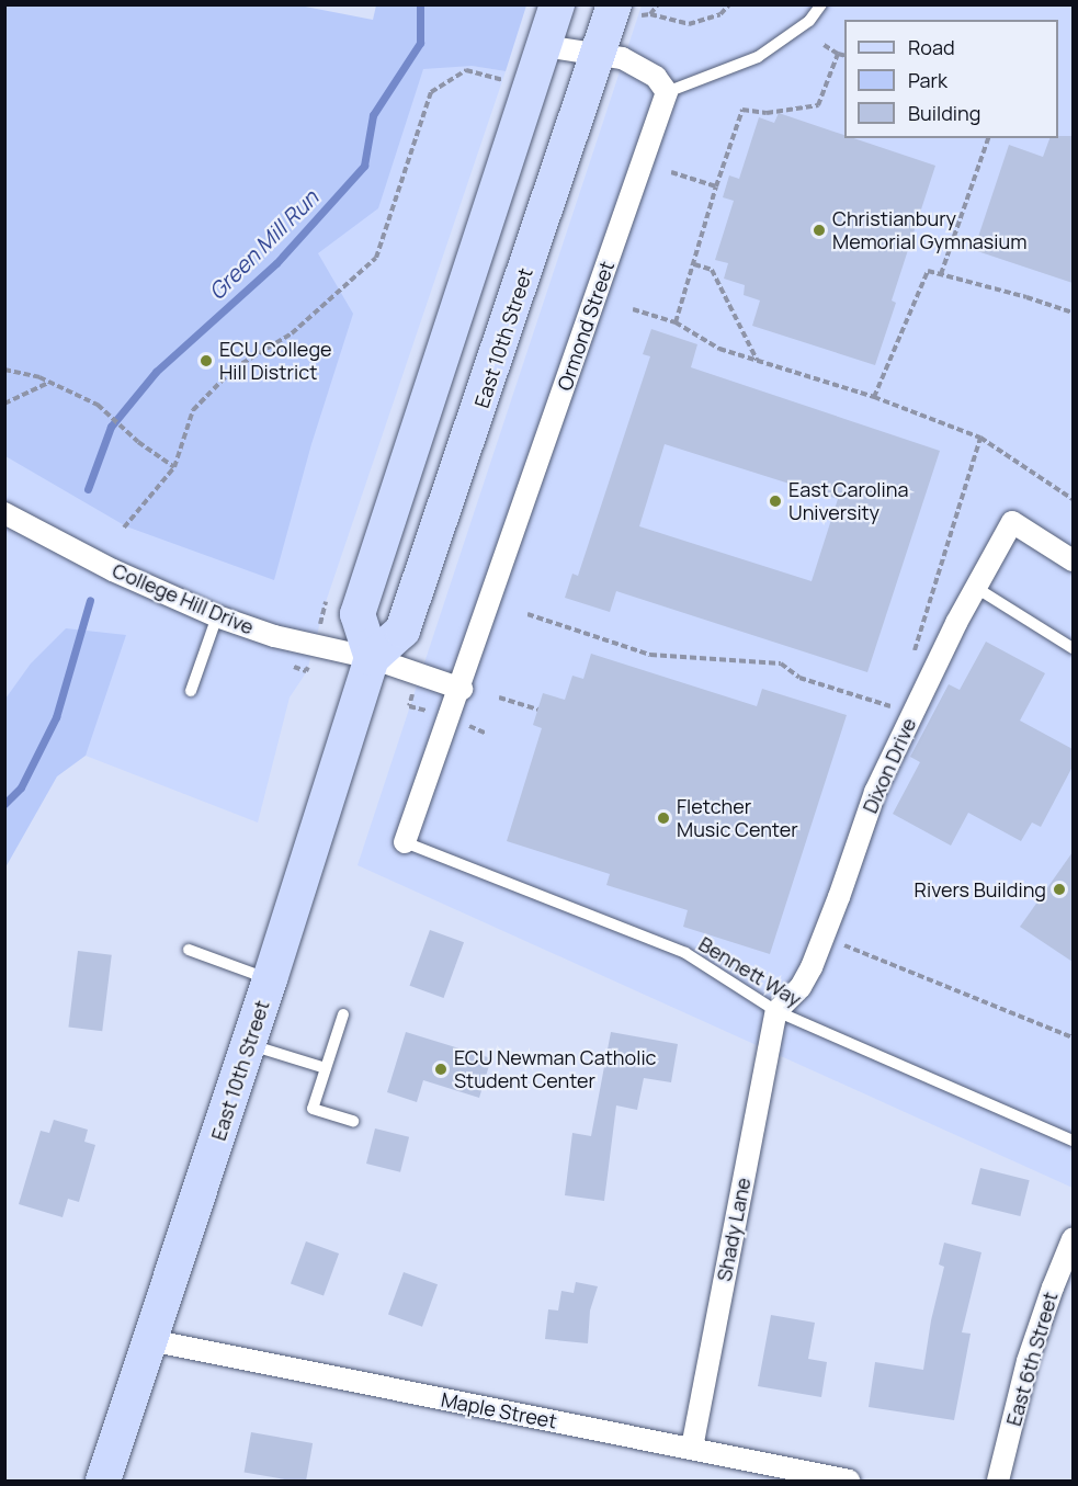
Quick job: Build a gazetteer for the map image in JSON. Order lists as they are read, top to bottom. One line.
{"streets":{"main road":["East 10th Street"],"street":["Ormond Street","College Hill Drive","Dixon Drive","Shady Lane","East 6th Street","Maple Street"],"lane":["Bennett Way"]},"crossings":[["Ormond Street","Bennett Way"],["East 10th Street","College Hill Drive"],["East 10th Street","Maple Street"],["Dixon Drive","Bennett Way"],["Dixon Drive","Shady Lane"],["Bennett Way","Shady Lane"],["Shady Lane","Maple Street"]],"water":["Green Mill Run"],"places":["Christianbury Memorial Gymnasium","ECU College Hill District","East Carolina University","Fletcher Music Center","Rivers Building","ECU Newman Catholic Student Center"],"legend":["Road","Park","Building"]}
